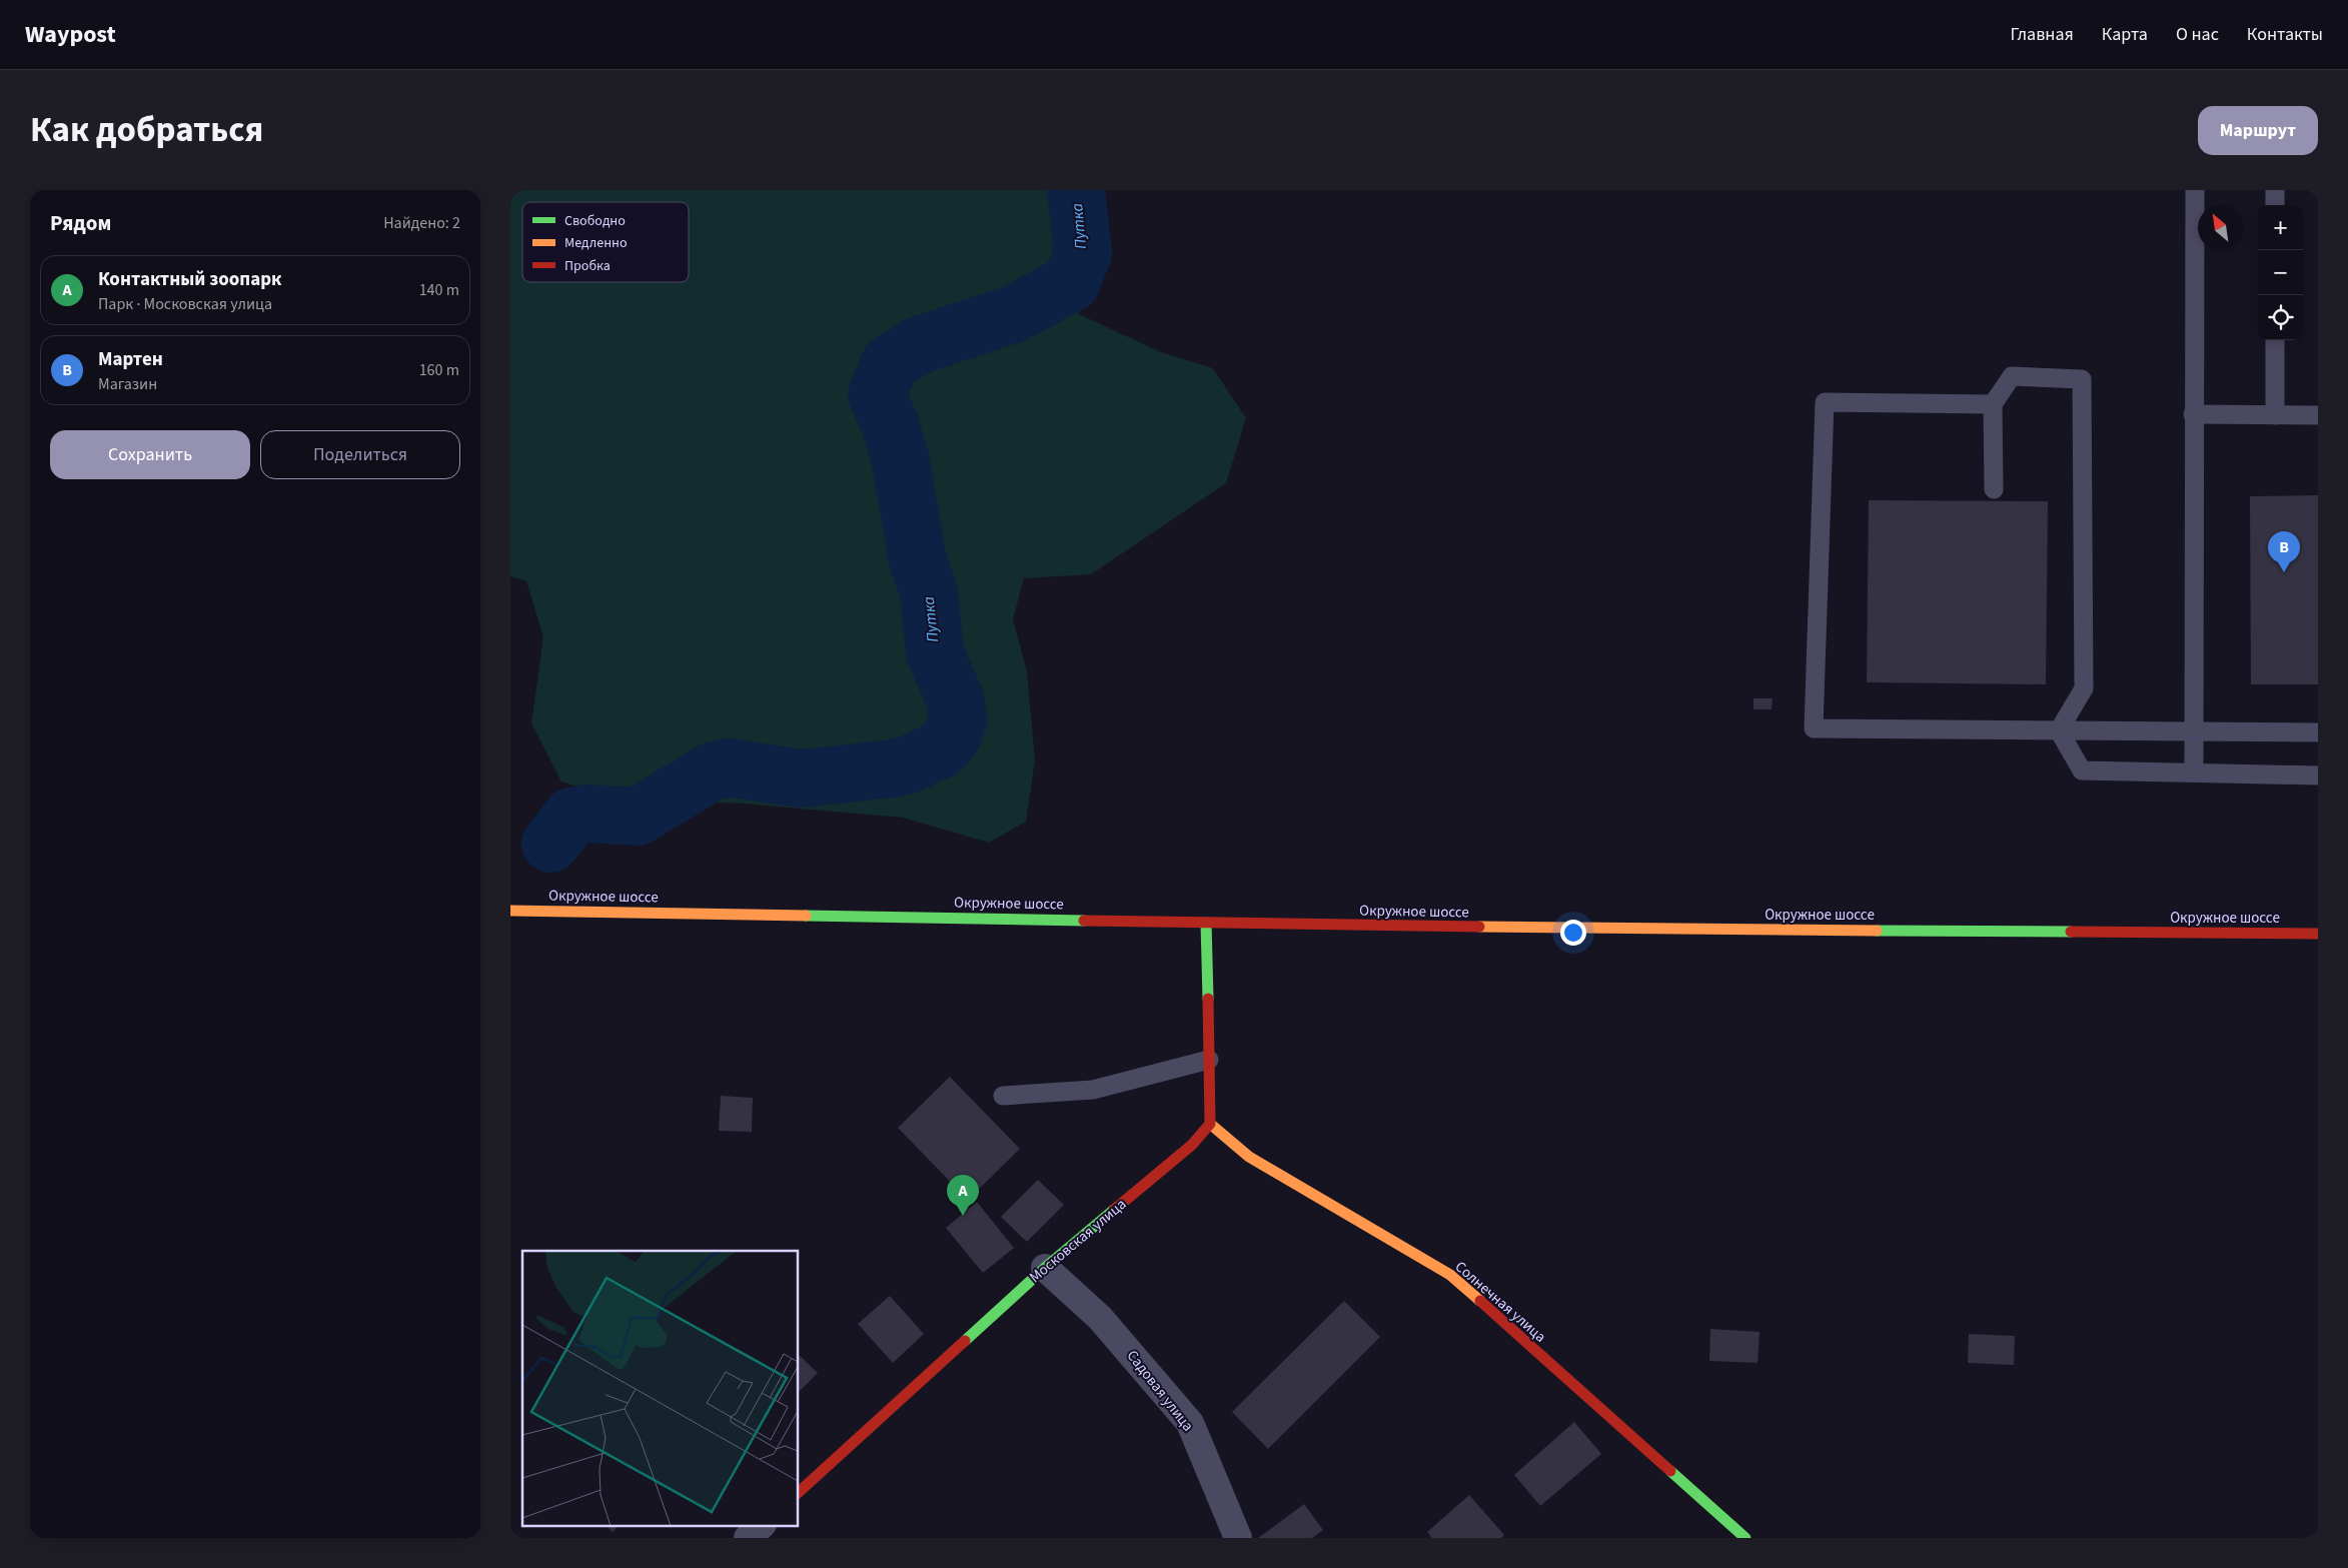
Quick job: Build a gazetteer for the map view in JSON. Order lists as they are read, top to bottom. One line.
{"streets":{"main road":["Окружное шоссе","Московская улица","Солнечная улица"],"street":["Садовая улица"]},"crossings":[["Московская улица","Солнечная улица"],["Московская улица","Садовая улица"]],"water":["Путка"],"legend":["Свободно","Медленно","Пробка"],"north":"top left","page":{"header":"Waypost","nav":["Главная","Карта","О нас","Контакты"],"title":"Как добраться","buttons":["Маршрут",["Сохранить","Поделиться"]],"heading":["Рядом","Найдено: 2"],"map_buttons":["+","−"],"list":[{"mark":"A","name":"Контактный зоопарк","note":"Парк · Московская улица","value":"140 m"},{"mark":"B","name":"Мартен","note":"Магазин","value":"160 m"}],"pins":["B","A"]}}
